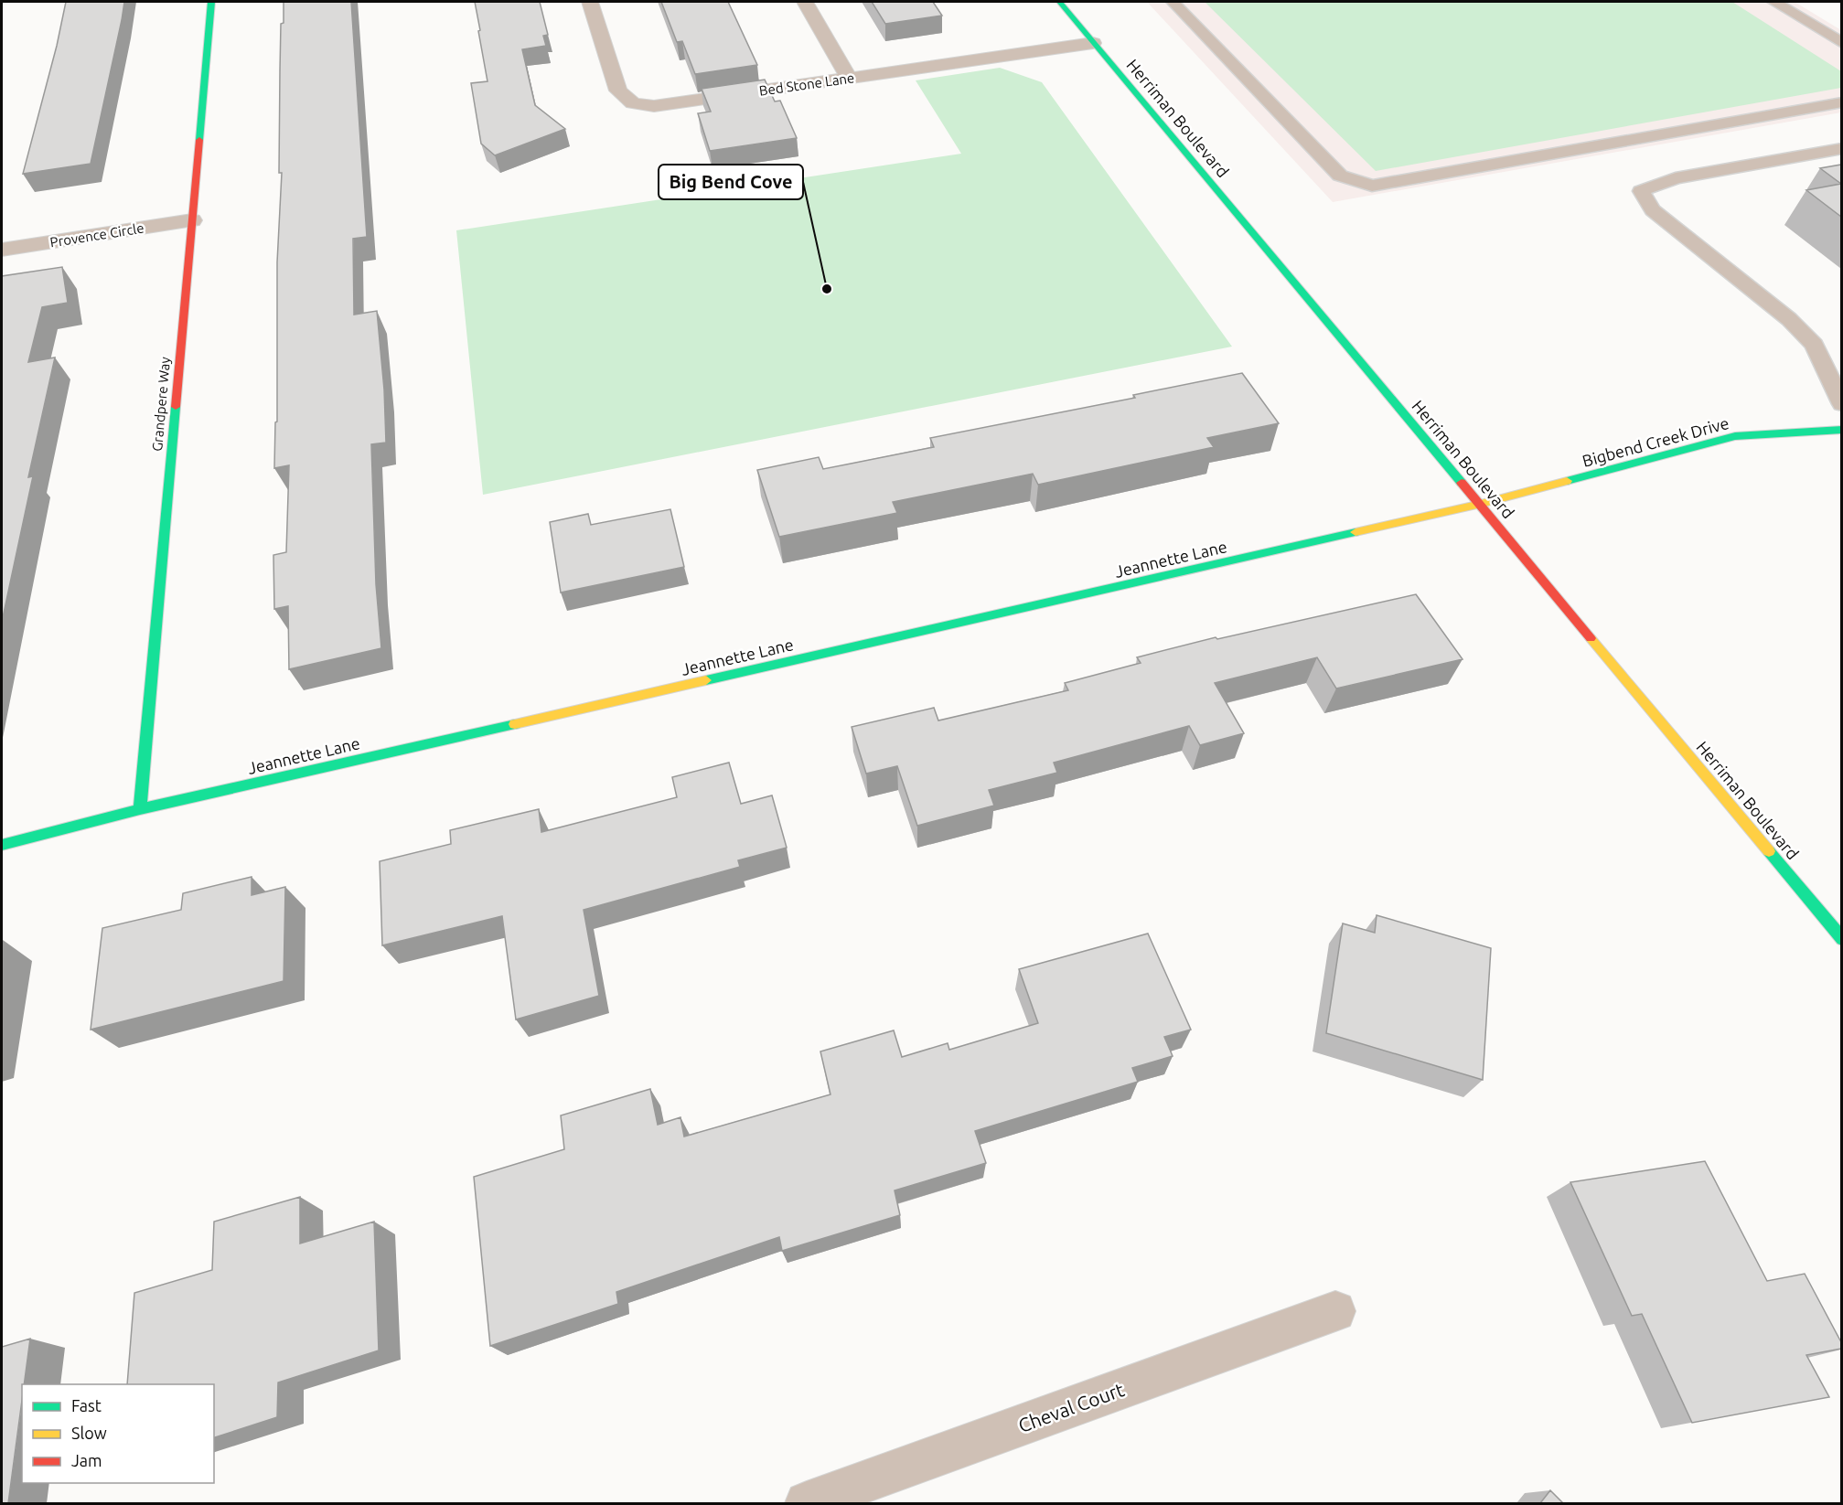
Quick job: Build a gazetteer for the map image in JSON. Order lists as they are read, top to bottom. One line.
{"streets":{"street":["Bed Stone Lane","Herriman Boulevard","Provence Circle","Grandpere Way","Bigbend Creek Drive","Jeannette Lane","Cheval Court"]},"crossings":[["Bed Stone Lane","Herriman Boulevard"],["Herriman Boulevard","Bigbend Creek Drive"],["Herriman Boulevard","Jeannette Lane"],["Provence Circle","Grandpere Way"],["Grandpere Way","Jeannette Lane"],["Bigbend Creek Drive","Jeannette Lane"]],"places":["Big Bend Cove"],"legend":["Fast","Slow","Jam"]}
